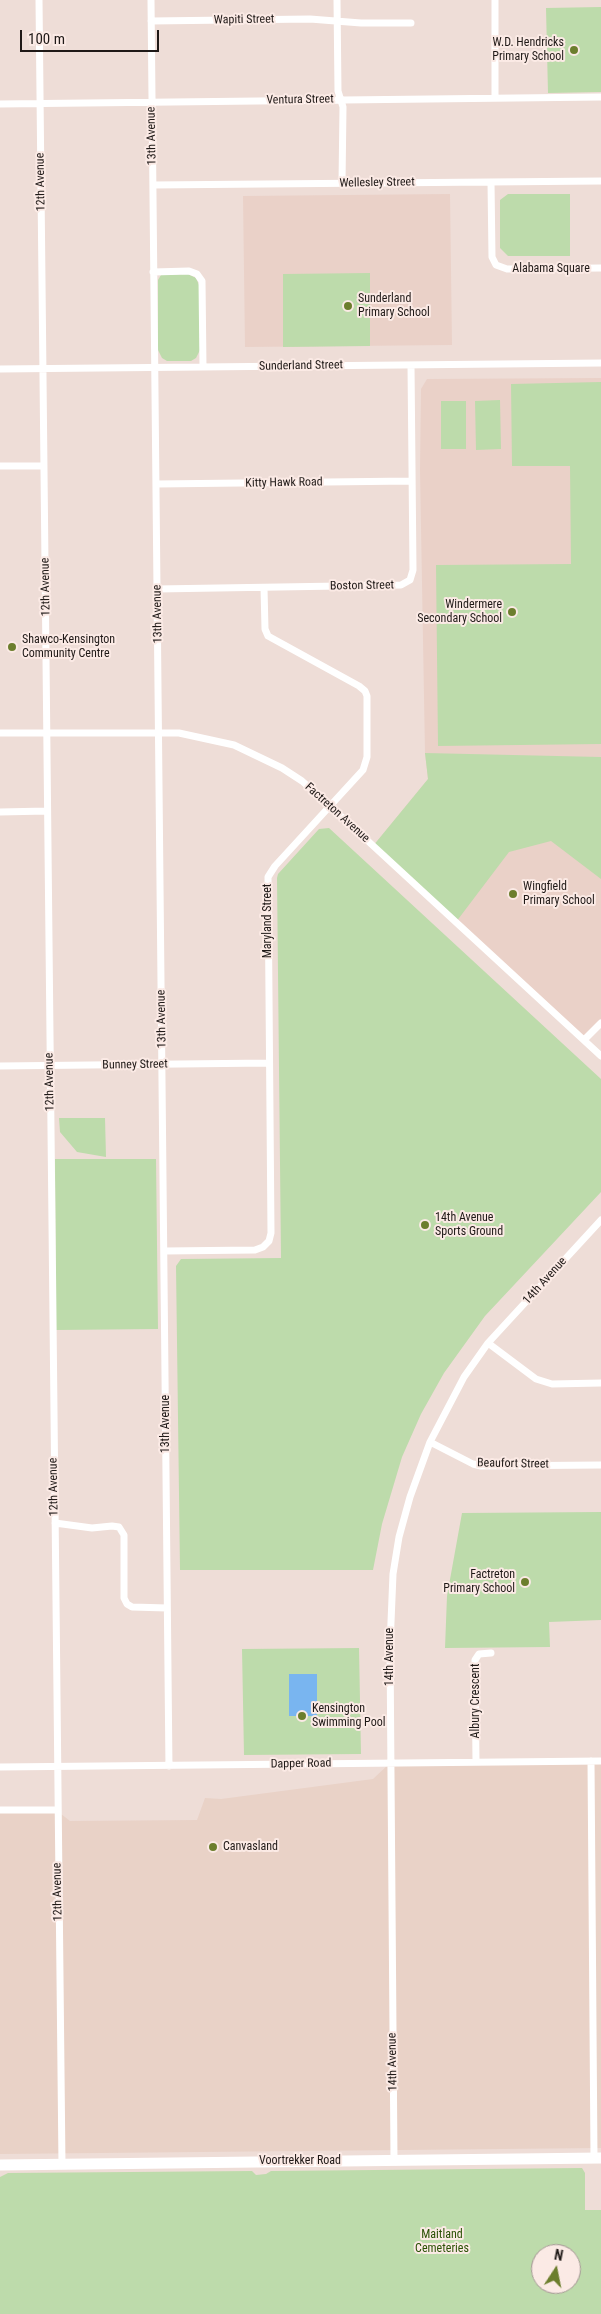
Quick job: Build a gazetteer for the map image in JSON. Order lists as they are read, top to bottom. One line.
{"streets":{"main road":["Voortrekker Road"],"street":["Wapiti Street","Ventura Street","13th Avenue","12th Avenue","Wellesley Street","Alabama Square","Sunderland Street","Kitty Hawk Road","Boston Street","Factreton Avenue","Maryland Street","Bunney Street","14th Avenue","Beaufort Street","Albury Crescent","Dapper Road"]},"crossings":[["Wapiti Street","13th Avenue"],["Ventura Street","13th Avenue"],["Ventura Street","12th Avenue"],["13th Avenue","Wellesley Street"],["13th Avenue","Sunderland Street"],["13th Avenue","Kitty Hawk Road"],["13th Avenue","Boston Street"],["13th Avenue","Factreton Avenue"],["13th Avenue","Maryland Street"],["13th Avenue","Bunney Street"],["13th Avenue","Dapper Road"],["12th Avenue","Sunderland Street"],["12th Avenue","Factreton Avenue"],["12th Avenue","Bunney Street"],["12th Avenue","Dapper Road"],["12th Avenue","Voortrekker Road"],["Wellesley Street","Alabama Square"],["Sunderland Street","Boston Street"],["Kitty Hawk Road","Boston Street"],["Boston Street","Maryland Street"],["Factreton Avenue","Maryland Street"],["Maryland Street","Bunney Street"],["14th Avenue","Beaufort Street"],["14th Avenue","Dapper Road"],["14th Avenue","Voortrekker Road"],["Albury Crescent","Dapper Road"]],"parks":["Maitland Cemeteries"],"places":["W.D. Hendricks Primary School","Sunderland Primary School","Windermere Secondary School","Shawco-Kensington Community Centre","Wingfield Primary School","14th Avenue Sports Ground","Factreton Primary School","Kensington Swimming Pool","Canvasland"],"scale_bar":"100 m","north":"top"}
